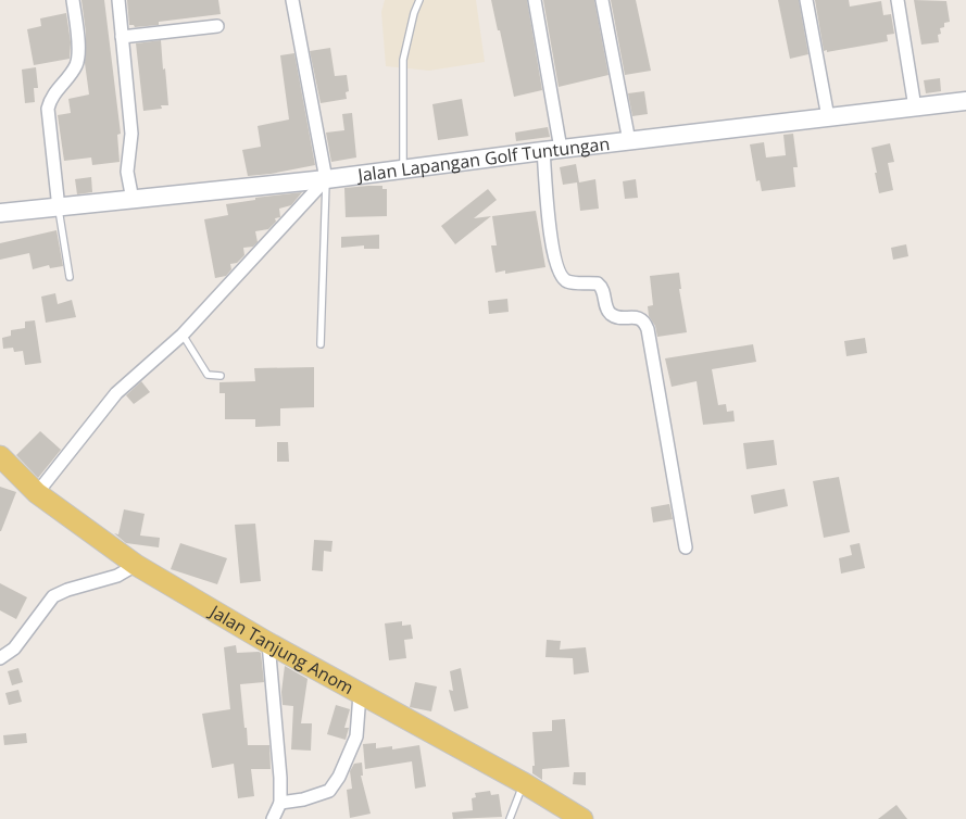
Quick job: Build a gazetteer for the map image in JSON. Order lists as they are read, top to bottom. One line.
{"streets":{"main road":["Jalan Tanjung Anom"],"street":["Jalan Lapangan Golf Tuntungan"]}}
